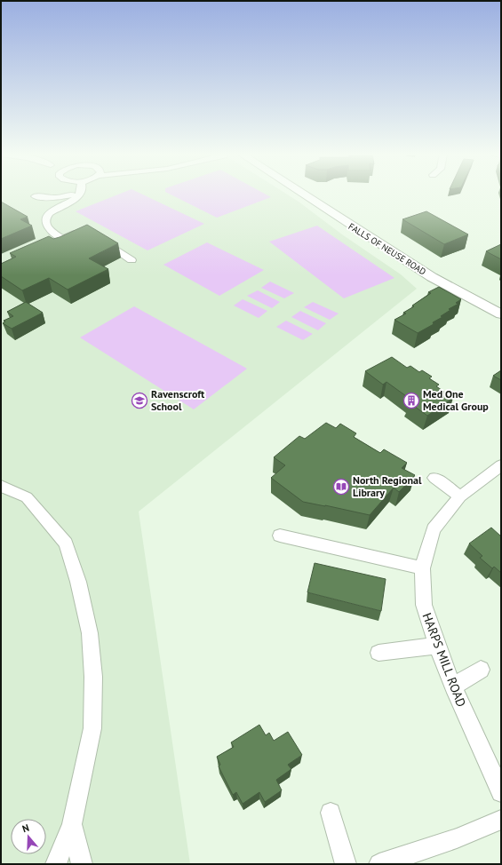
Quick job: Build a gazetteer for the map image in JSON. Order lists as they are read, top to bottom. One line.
{"streets":{"main road":["FALLS OF NEUSE ROAD"],"street":["HARPS MILL ROAD"]},"places":{"school or university":["Ravenscroft School"],"building":["Med One Medical Group"],"library":["North Regional Library"]},"north":"top"}
